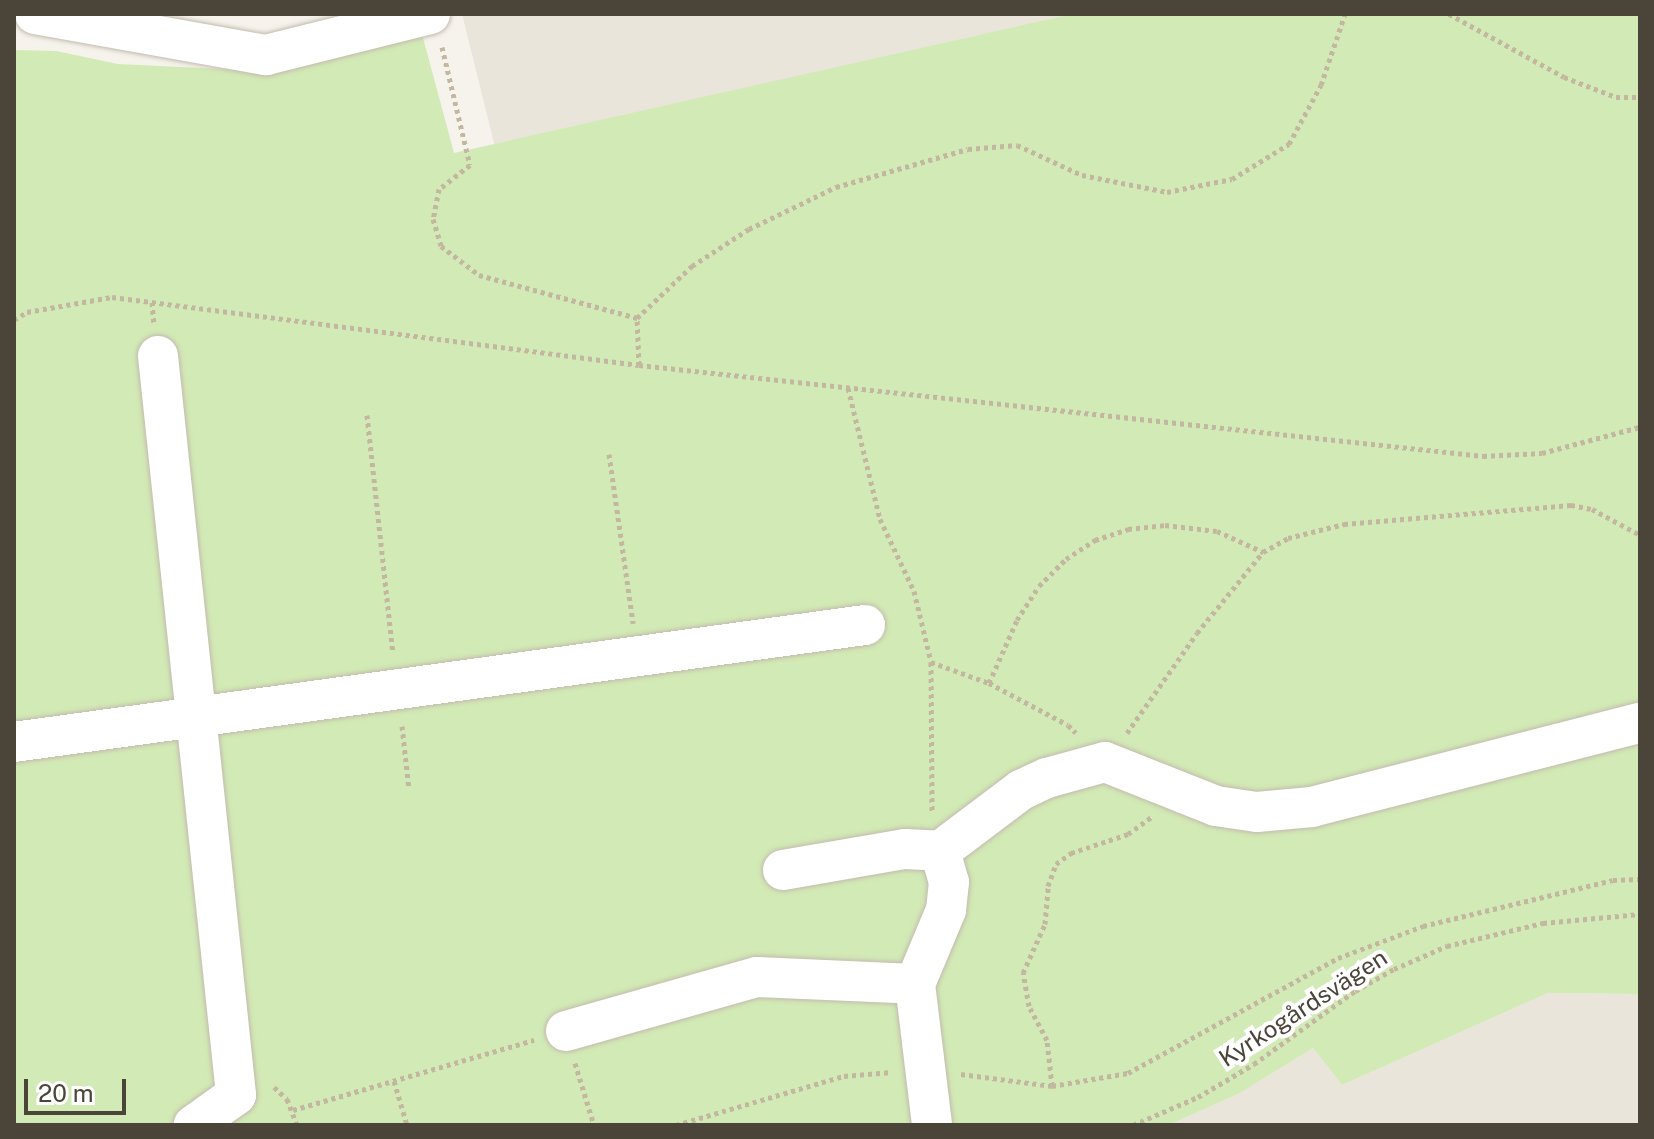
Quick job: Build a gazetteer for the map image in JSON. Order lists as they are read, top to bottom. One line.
{"streets":{"path":["Kyrkogårdsvägen"]},"scale_bar":"20 m"}
